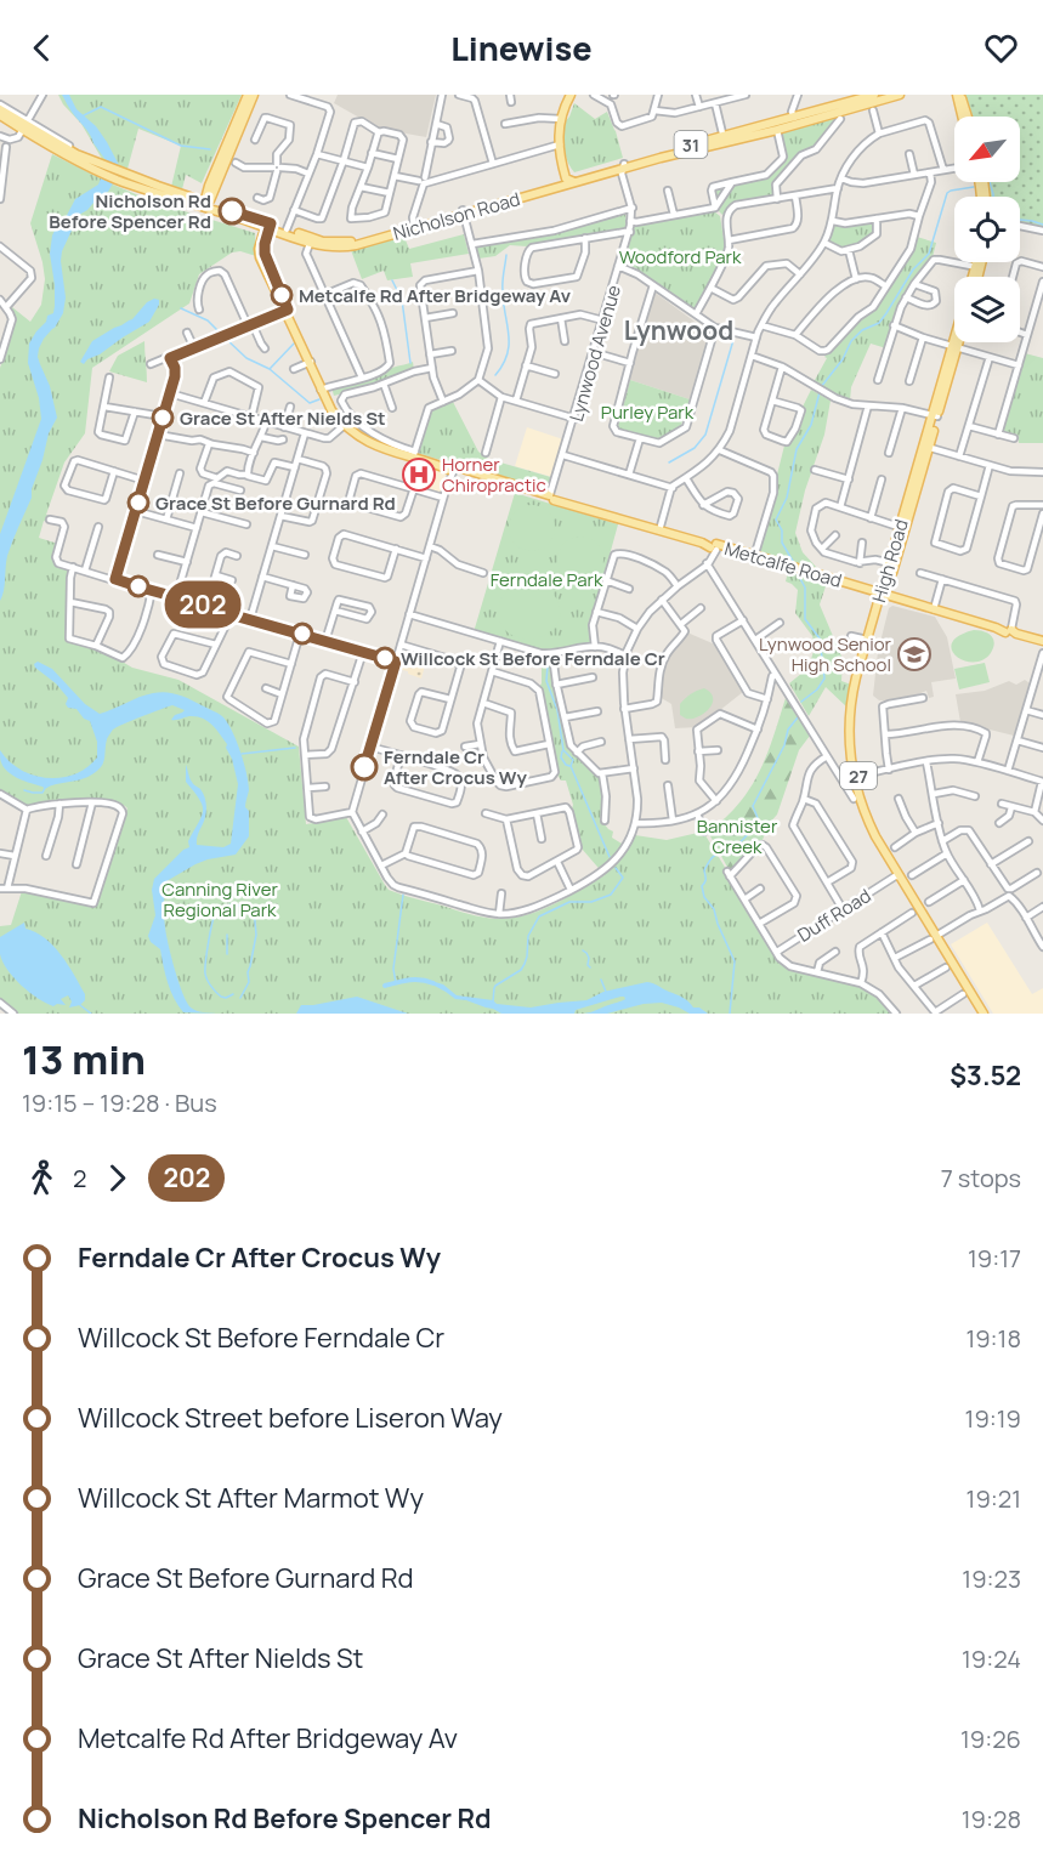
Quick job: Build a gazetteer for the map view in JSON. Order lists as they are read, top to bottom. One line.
{"streets":{"main road":["31","Nicholson Road","High Road","Metcalfe Road","27"],"street":["Lynwood Avenue","Duff Road"]},"crossings":[["Nicholson Road","Lynwood Avenue"],["Nicholson Road","Metcalfe Road"],["Lynwood Avenue","Metcalfe Road"],["High Road","Metcalfe Road"],["High Road","Duff Road"]],"districts":["Lynwood"],"parks":["Woodford Park","Purley Park","Ferndale Park","Bannister Creek","Canning River Regional Park"],"places":{"other":["Nicholson Rd Before Spencer Rd","Metcalfe Rd After Bridgeway Av","Grace St After Nields St","Grace St Before Gurnard Rd","Willcock St Before Ferndale Cr","Ferndale Cr After Crocus Wy"],"hospital":["Horner Chiropractic"],"school or university":["Lynwood Senior High School"]},"lines":["bus line 202"],"north":"bottom left","page":{"header":"Linewise","on_map":"202","heading":["13 min","19:15 – 19:28 · Bus","$3.52"],"legs":["2","202","7 stops"],"list":[{"name":"Ferndale Cr After Crocus Wy","value":"19:17"},{"name":"Willcock St Before Ferndale Cr","value":"19:18"},{"name":"Willcock Street before Liseron Way","value":"19:19"},{"name":"Willcock St After Marmot Wy","value":"19:21"},{"name":"Grace St Before Gurnard Rd","value":"19:23"},{"name":"Grace St After Nields St","value":"19:24"},{"name":"Metcalfe Rd After Bridgeway Av","value":"19:26"},{"name":"Nicholson Rd Before Spencer Rd","value":"19:28"}]}}
